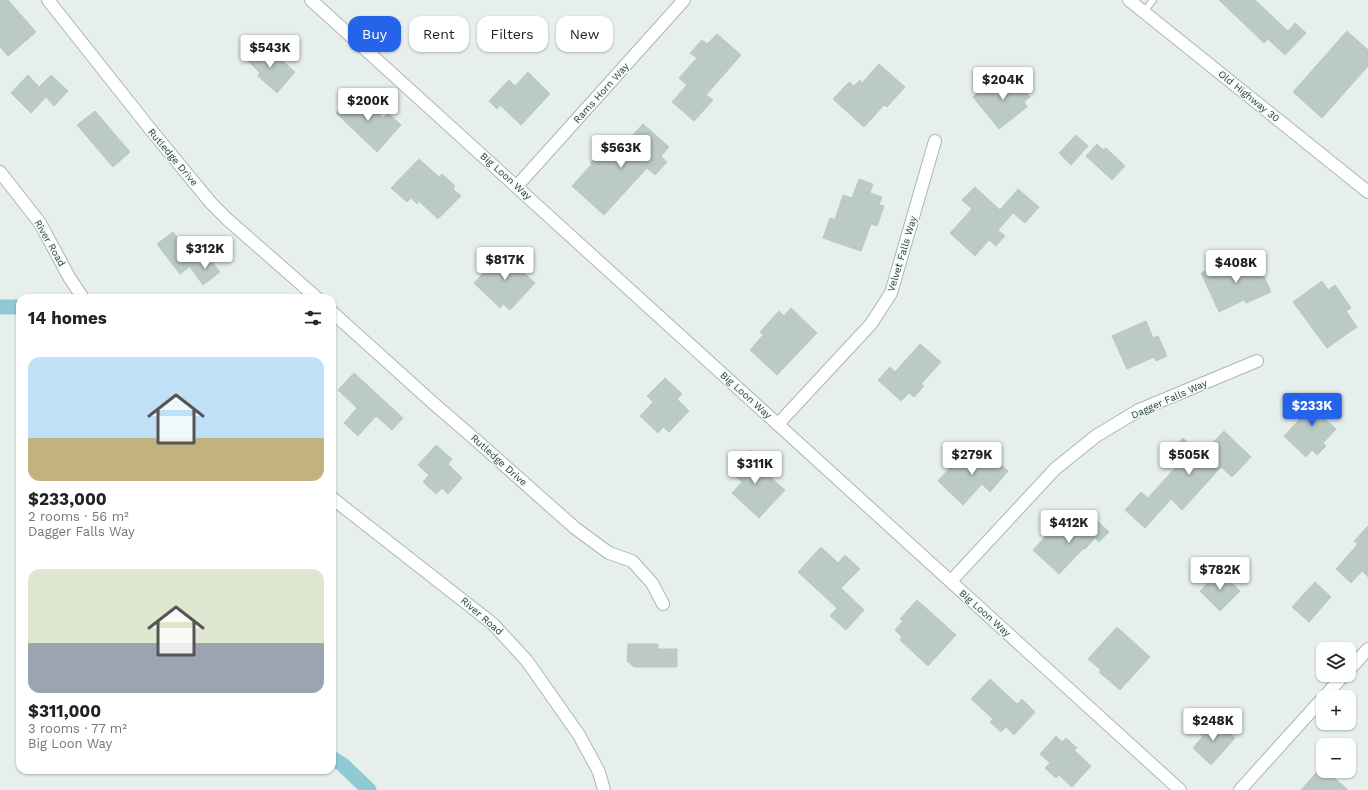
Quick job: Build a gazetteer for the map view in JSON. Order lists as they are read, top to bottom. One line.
{"streets":{"street":["Rams Horn Way","Old Highway 30","Rutledge Drive","Big Loon Way","River Road","Velvet Falls Way","Dagger Falls Way"]},"crossings":[["Rams Horn Way","Big Loon Way"],["Big Loon Way","Velvet Falls Way"],["Big Loon Way","Dagger Falls Way"]],"page":{"chip":["Buy","Rent","Filters","New"],"price":["$543K","$204K","$200K","$563K","$312K","$817K","$408K","$233K","$279K","$505K","$311K","$412K","$782K","$248K"],"heading":"14 homes","list":[{"name":"$233,000","note":"2 rooms · 56 m² · Dagger Falls Way"},{"name":"$311,000","note":"3 rooms · 77 m² · Big Loon Way"}],"map_buttons":["+","−"]}}
